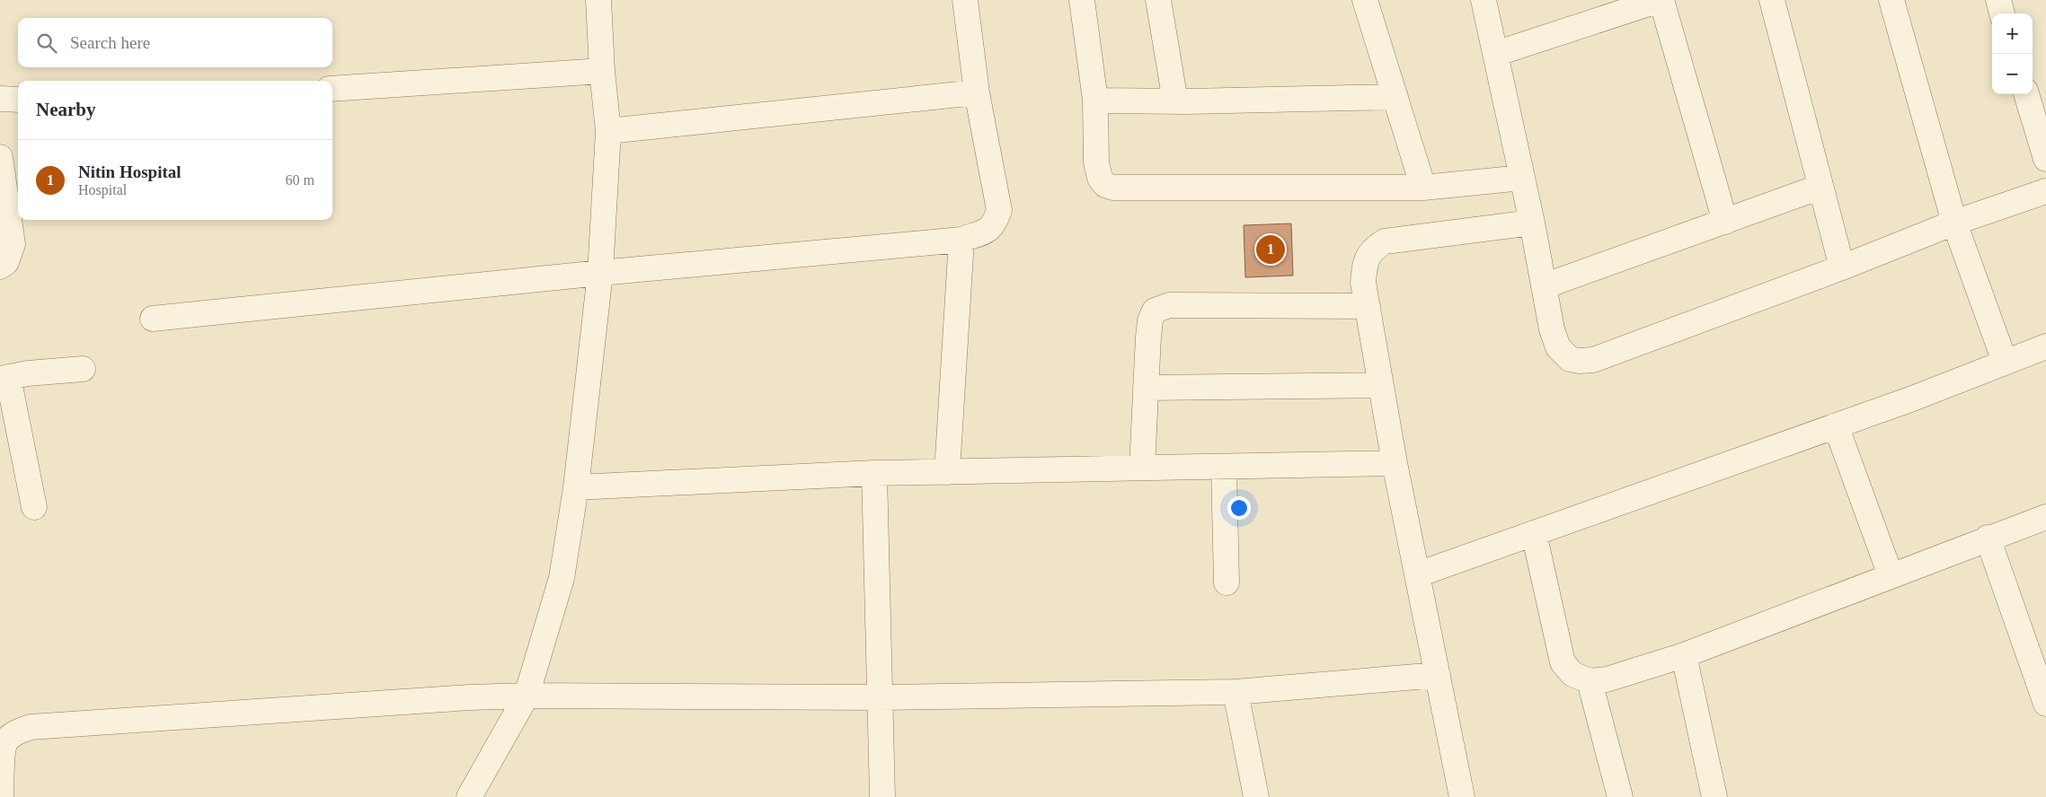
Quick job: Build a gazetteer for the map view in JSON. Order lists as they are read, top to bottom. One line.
{"page":{"map_buttons":["+","−"],"search":"Search here","heading":"Nearby","list":[{"mark":"1","name":"Nitin Hospital","note":"Hospital","value":"60 m"}],"pins":"1"}}
